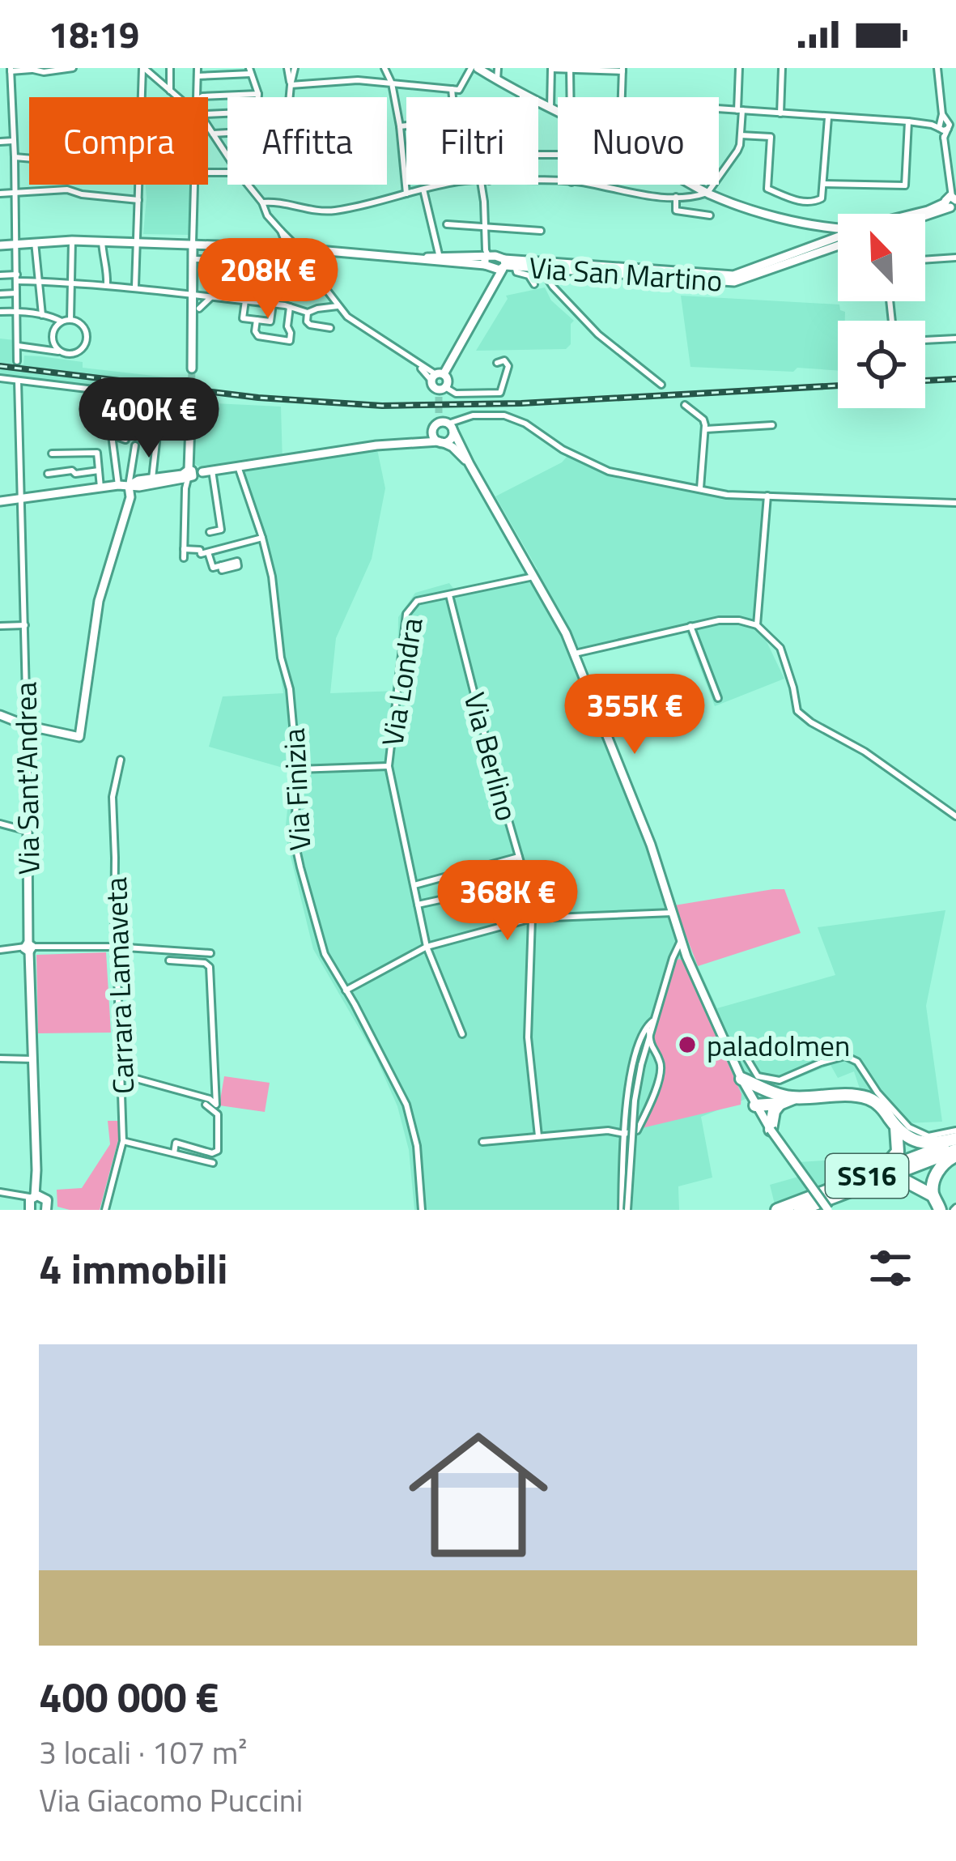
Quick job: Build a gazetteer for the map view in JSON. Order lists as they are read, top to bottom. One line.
{"streets":{"highway":["SS16"],"street":["Via San Martino","Via Londra","Via Berlino","Via Sant'Andrea","Via Finizia","Carrara Lamaveta"]},"crossings":[["Via Londra","Via Berlino"]],"places":["paladolmen"],"north":"top left","page":{"status":"18:19","chip":["Compra","Affitta","Filtri","Nuovo"],"price":["208K €","400K €","355K €","368K €"],"heading":"4 immobili","list":[{"name":"400 000 €","note":"3 locali · 107 m² · Via Giacomo Puccini"}]}}
